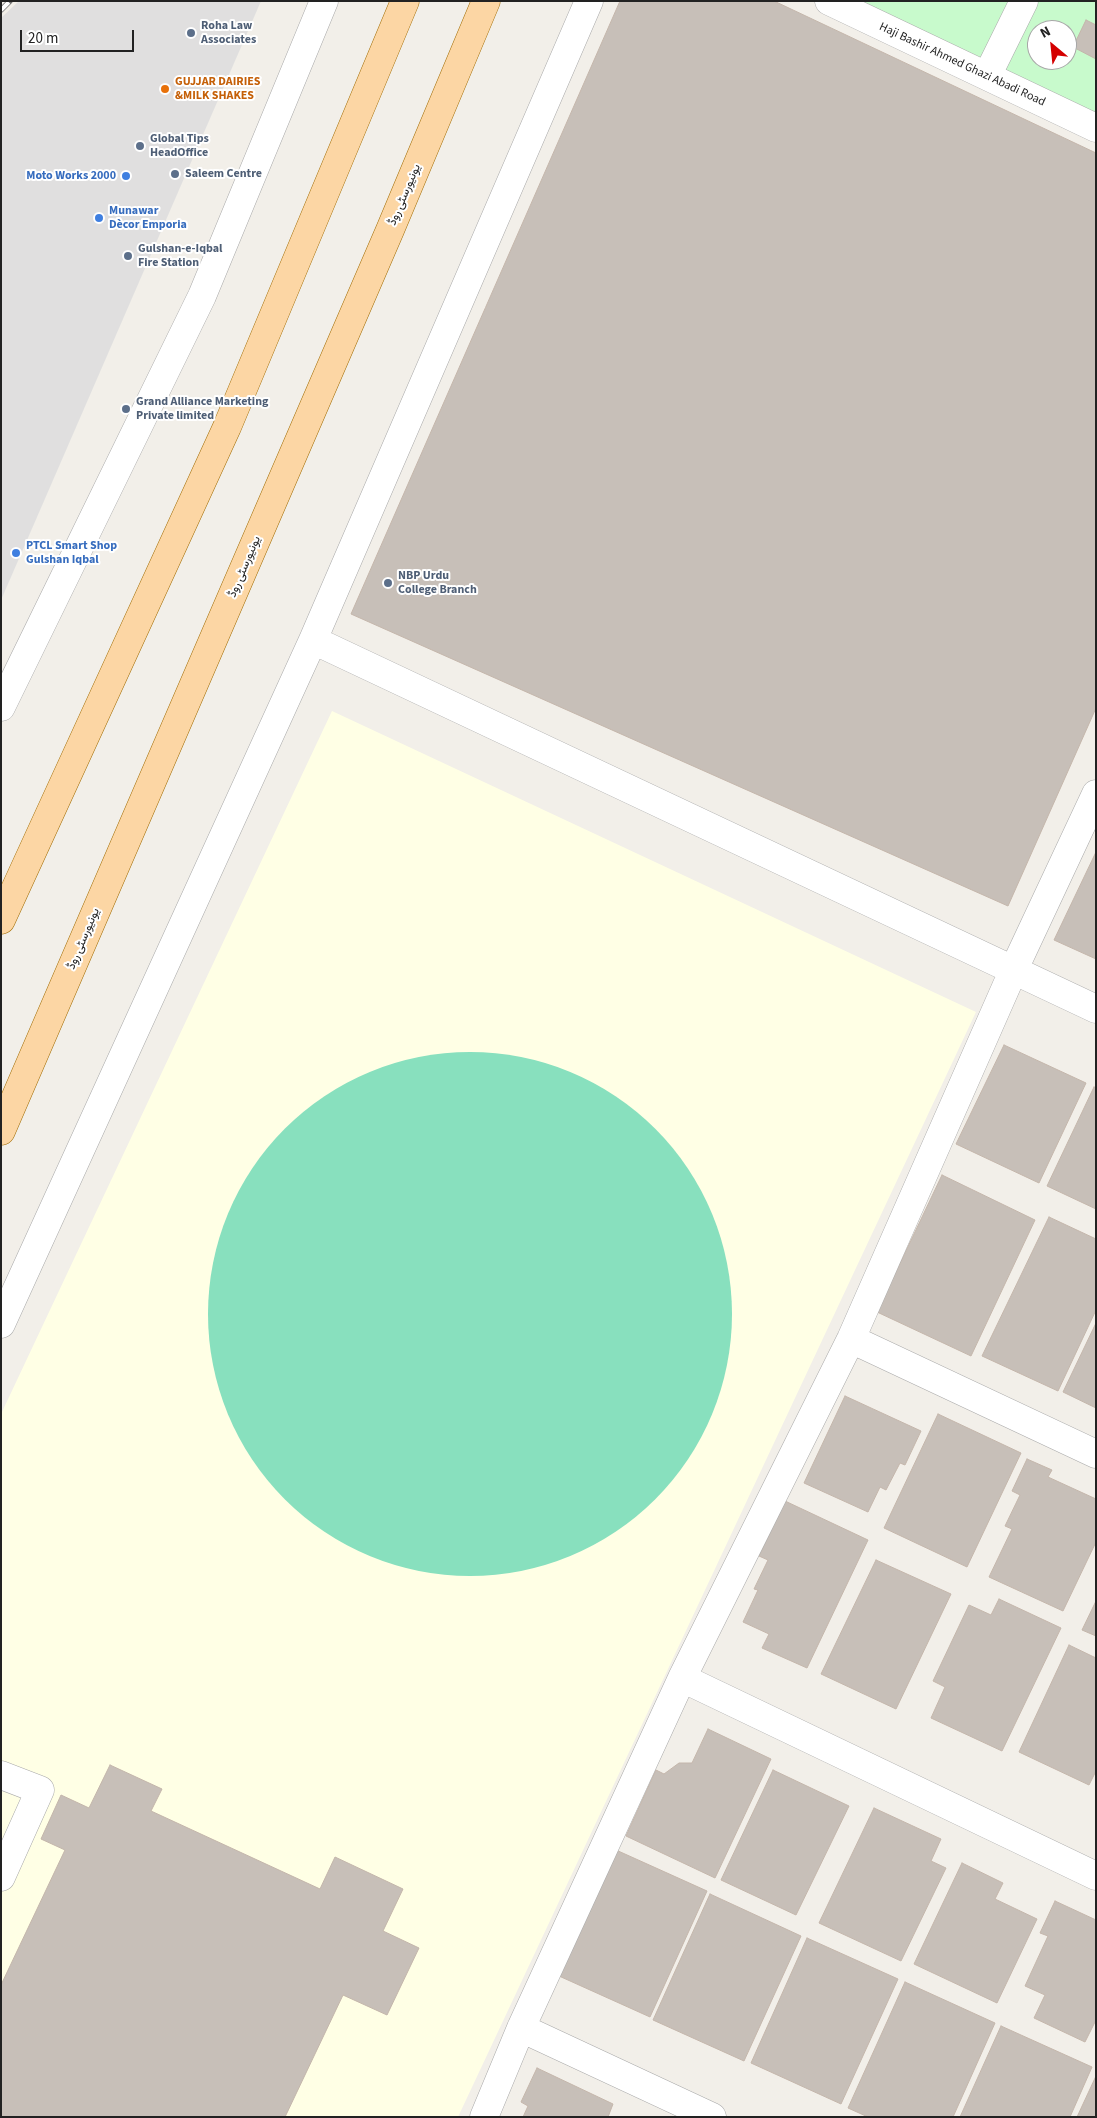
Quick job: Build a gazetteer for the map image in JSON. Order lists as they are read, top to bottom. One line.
{"streets":{"main road":["یونیورسٹی روڈ"],"street":["Haji Bashir Ahmed Ghazi Abadi Road"]},"places":["Roha Law Associates","GUJJAR DAIRIES &MILK SHAKES","Global Tips HeadOffice","Saleem Centre","Moto Works 2000","Munawar Dècor Emporia","Gulshan-e-Iqbal Fire Station","Grand Alliance Marketing Private limited","PTCL Smart Shop Gulshan Iqbal","NBP Urdu College Branch"],"scale_bar":"20 m","north":"top left"}
